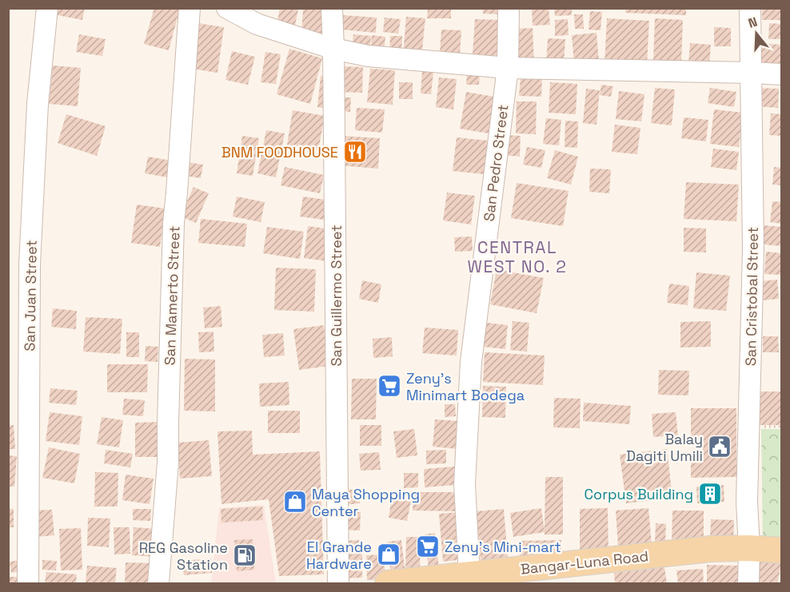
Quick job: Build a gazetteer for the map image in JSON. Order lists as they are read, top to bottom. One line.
{"streets":{"main road":["Bangar-Luna Road"],"street":["San Pedro Street","San Juan Street","San Mamerto Street","San Guillermo Street","San Cristobal Street"]},"crossings":[["San Pedro Street","Bangar-Luna Road"],["San Cristobal Street","Bangar-Luna Road"]],"districts":["CENTRAL WEST NO. 2"],"places":{"restaurant":["BNM FOODHOUSE"],"supermarket":["Zeny's Minimart Bodega","Zeny's Mini-mart"],"public building":["Balay Dagiti Umili"],"building":["Corpus Building"],"shop":["Maya Shopping Center","El Grande Hardware"],"fuel station":["REG Gasoline Station"]},"north":"top"}
